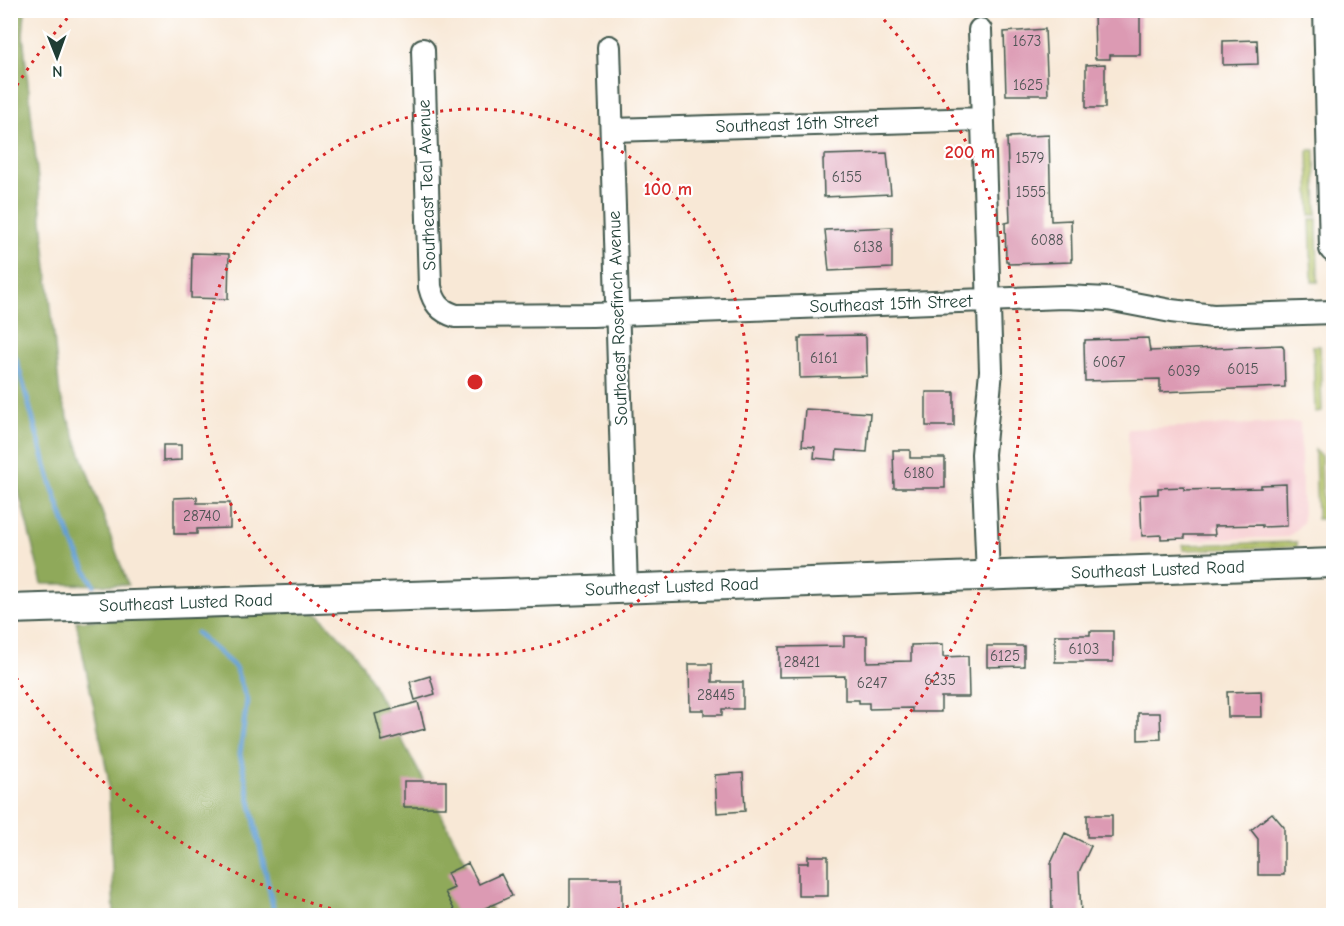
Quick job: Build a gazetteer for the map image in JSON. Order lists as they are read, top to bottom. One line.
{"streets":{"main road":["Southeast Lusted Road"],"street":["Southeast 16th Street","Southeast Teal Avenue","Southeast 15th Street","Southeast Rosefinch Avenue"]},"crossings":[["Southeast 16th Street","Southeast Rosefinch Avenue"],["Southeast Teal Avenue","Southeast 15th Street"],["Southeast 15th Street","Southeast Rosefinch Avenue"],["Southeast Rosefinch Avenue","Southeast Lusted Road"]],"house_numbers":["1673","1625","1579","6155","1555","6088","6138","6161","6067","6015","6039","6180","28740","6103","6125","28421","6235","6247","28445"],"north":"bottom","rings":["200 m","100 m"]}
